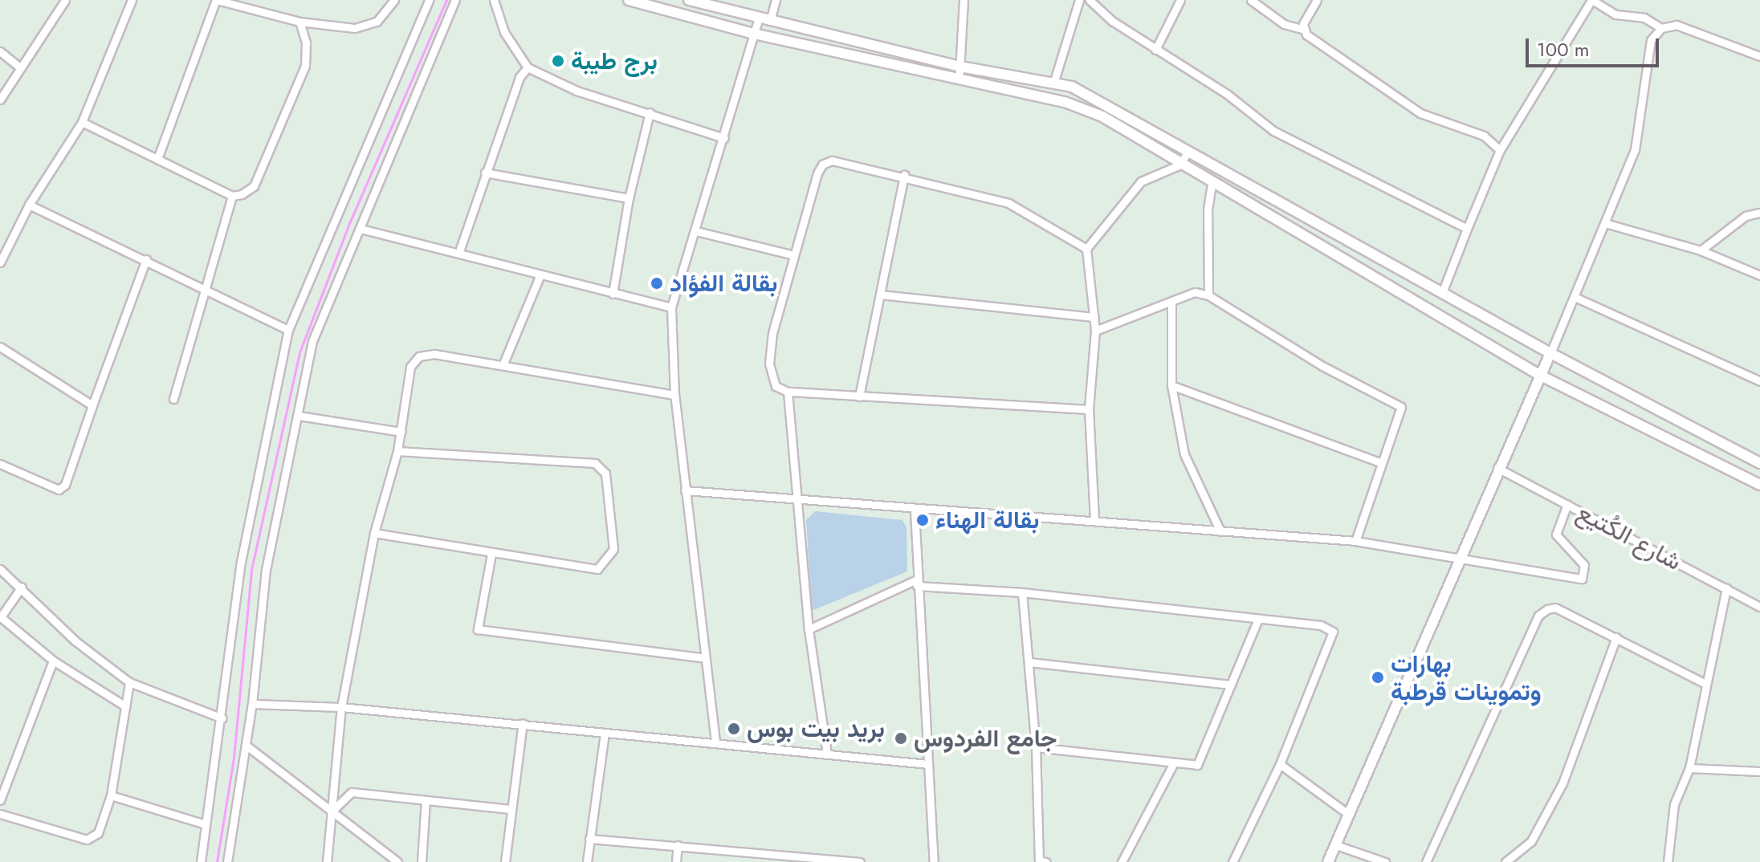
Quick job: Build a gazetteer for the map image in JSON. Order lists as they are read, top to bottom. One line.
{"streets":{"street":["شارع الكُتيع"]},"places":["برج طيبة","بقالة الفؤاد","بقالة الهناء","بهارات وتموينات قرطبة","بريد بيت بوس","جامع الفردوس"],"scale_bar":"100 m"}
